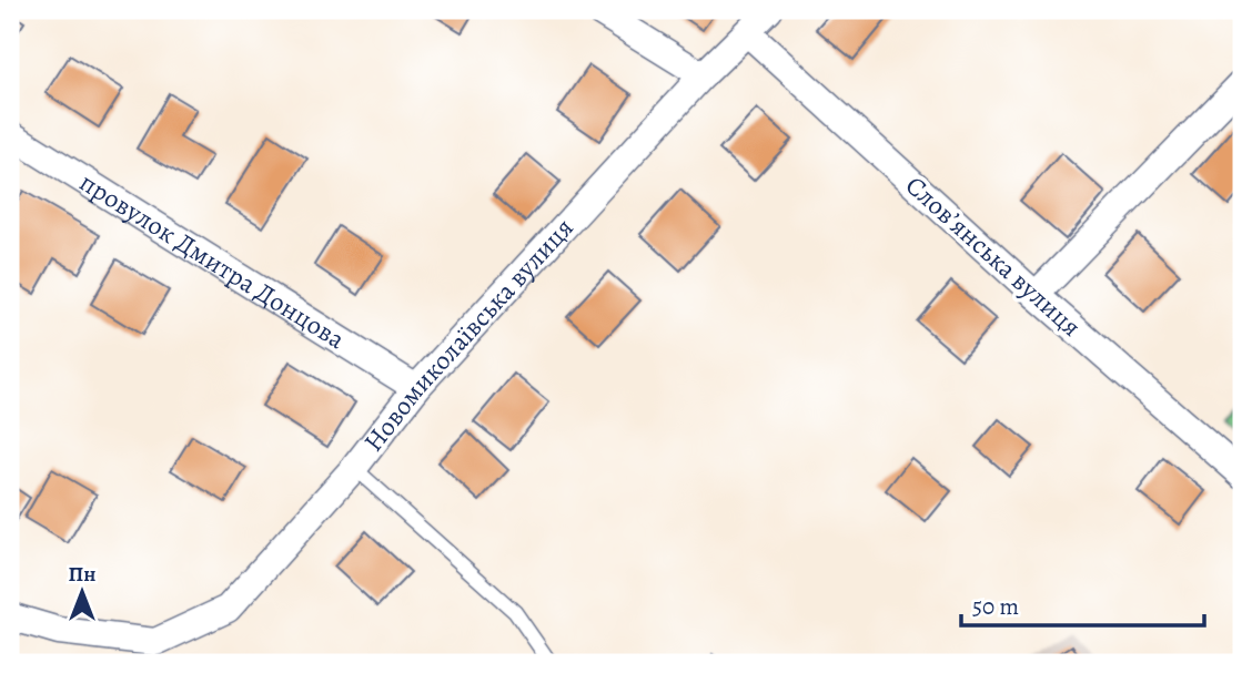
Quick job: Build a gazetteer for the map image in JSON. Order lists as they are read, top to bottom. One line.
{"streets":{"street":["Словʼянська вулиця","провулок Дмитра Донцова","Новомиколаївська вулиця"]},"crossings":[["Словʼянська вулиця","Новомиколаївська вулиця"],["провулок Дмитра Донцова","Новомиколаївська вулиця"]],"scale_bar":"50 m","north":"top"}
